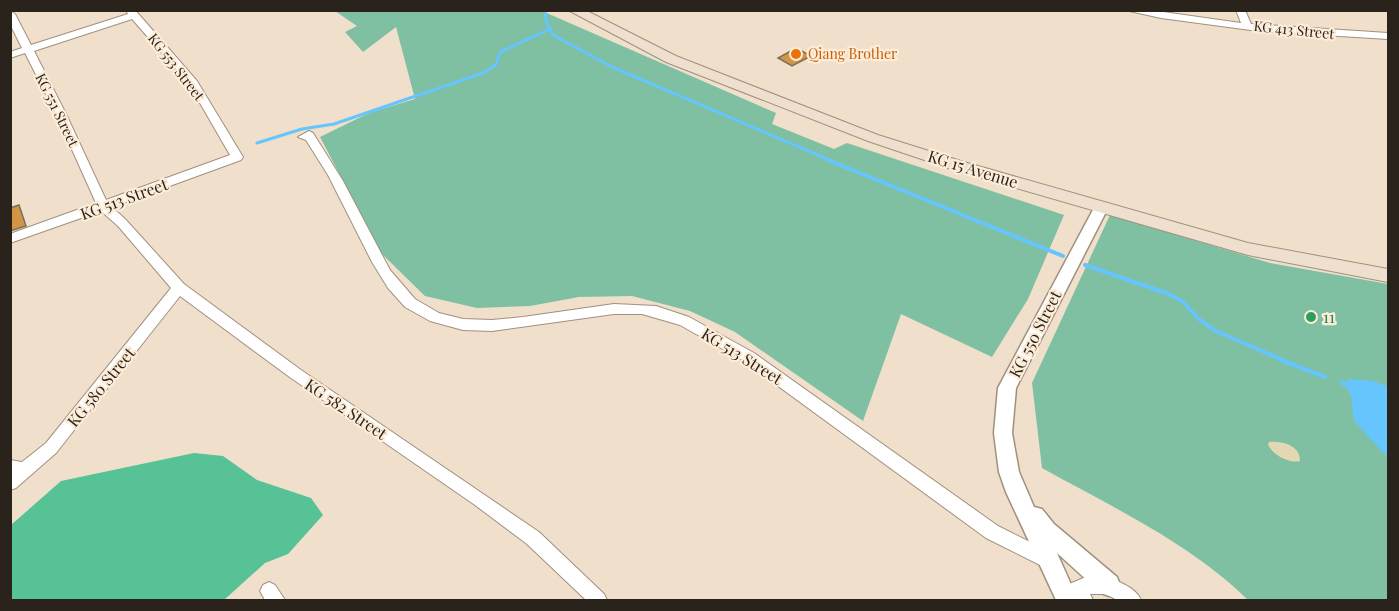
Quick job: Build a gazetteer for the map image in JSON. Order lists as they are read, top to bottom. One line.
{"streets":{"main road":["KG 15 Avenue"],"street":["KG 413 Street","KG 553 Street","KG 551 Street","KG 513 Street","KG 550 Street","KG 580 Street","KG 582 Street"]},"crossings":[["KG 553 Street","KG 513 Street"],["KG 551 Street","KG 513 Street"],["KG 551 Street","KG 582 Street"],["KG 15 Avenue","KG 550 Street"],["KG 513 Street","KG 550 Street"],["KG 513 Street","KG 582 Street"],["KG 580 Street","KG 582 Street"]],"places":["Qiang Brother","11"]}
